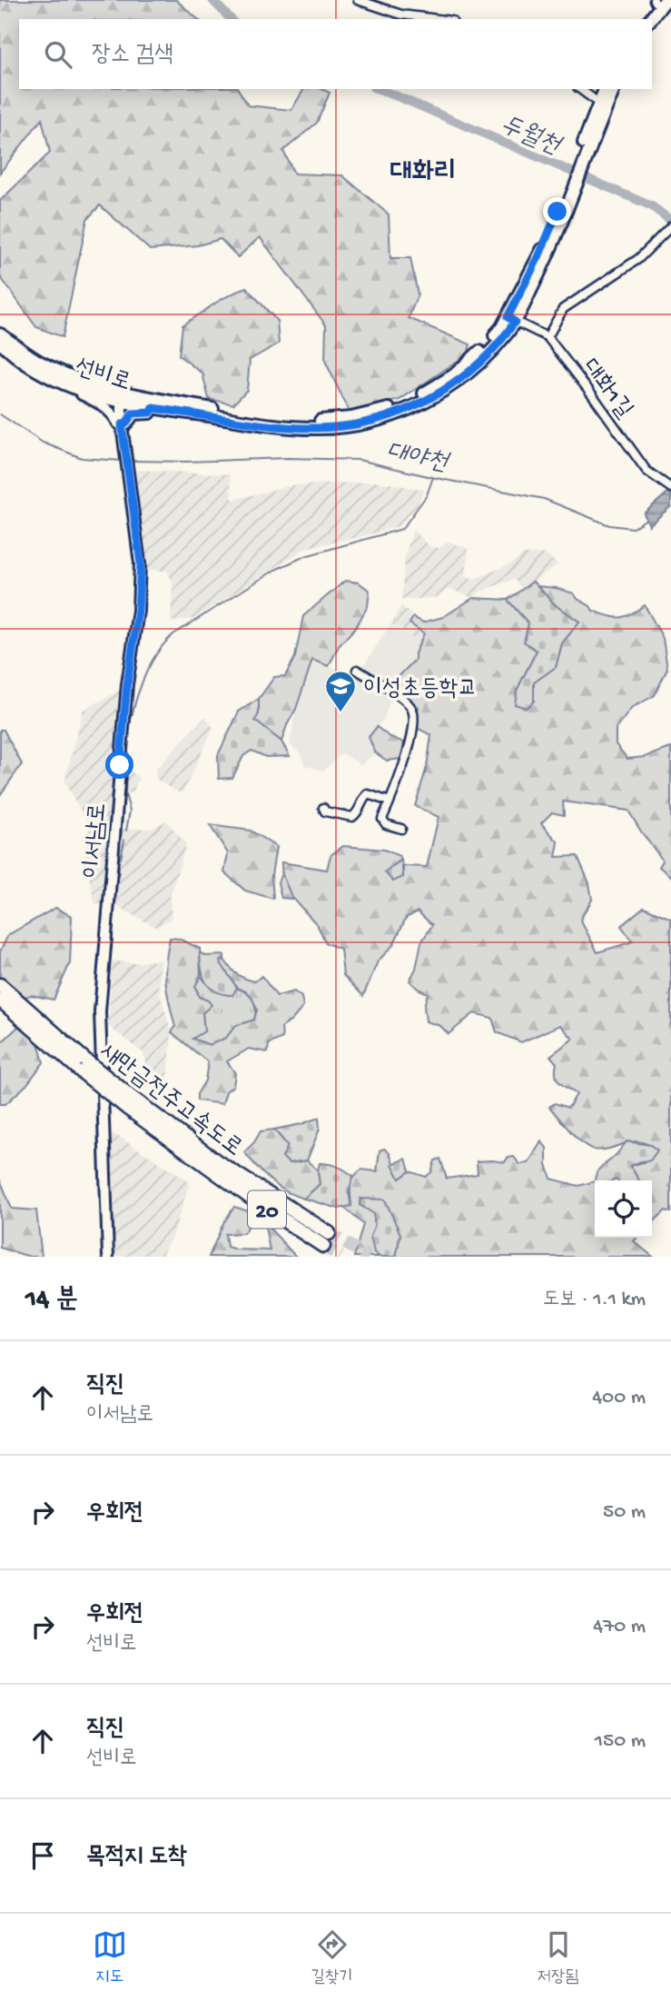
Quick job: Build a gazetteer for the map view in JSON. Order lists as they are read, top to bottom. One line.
{"streets":{"highway":["새만금전주고속도로","20"],"main road":["선비로","이서남로"],"street":["대화1길"]},"crossings":[["선비로","대화1길"],["선비로","이서남로"]],"districts":["대화리"],"water":["두월천","대야천"],"places":{"school or university":["이성초등학교"]},"page":{"search":"장소 검색","heading":["14 분","도보 · 1.1 km"],"list":[["직진","이서남로","400 m"],["우회전","50 m"],["우회전","선비로","470 m"],["직진","선비로","150 m"],"목적지 도착"],"nav":["지도","길찾기","저장됨"]}}
